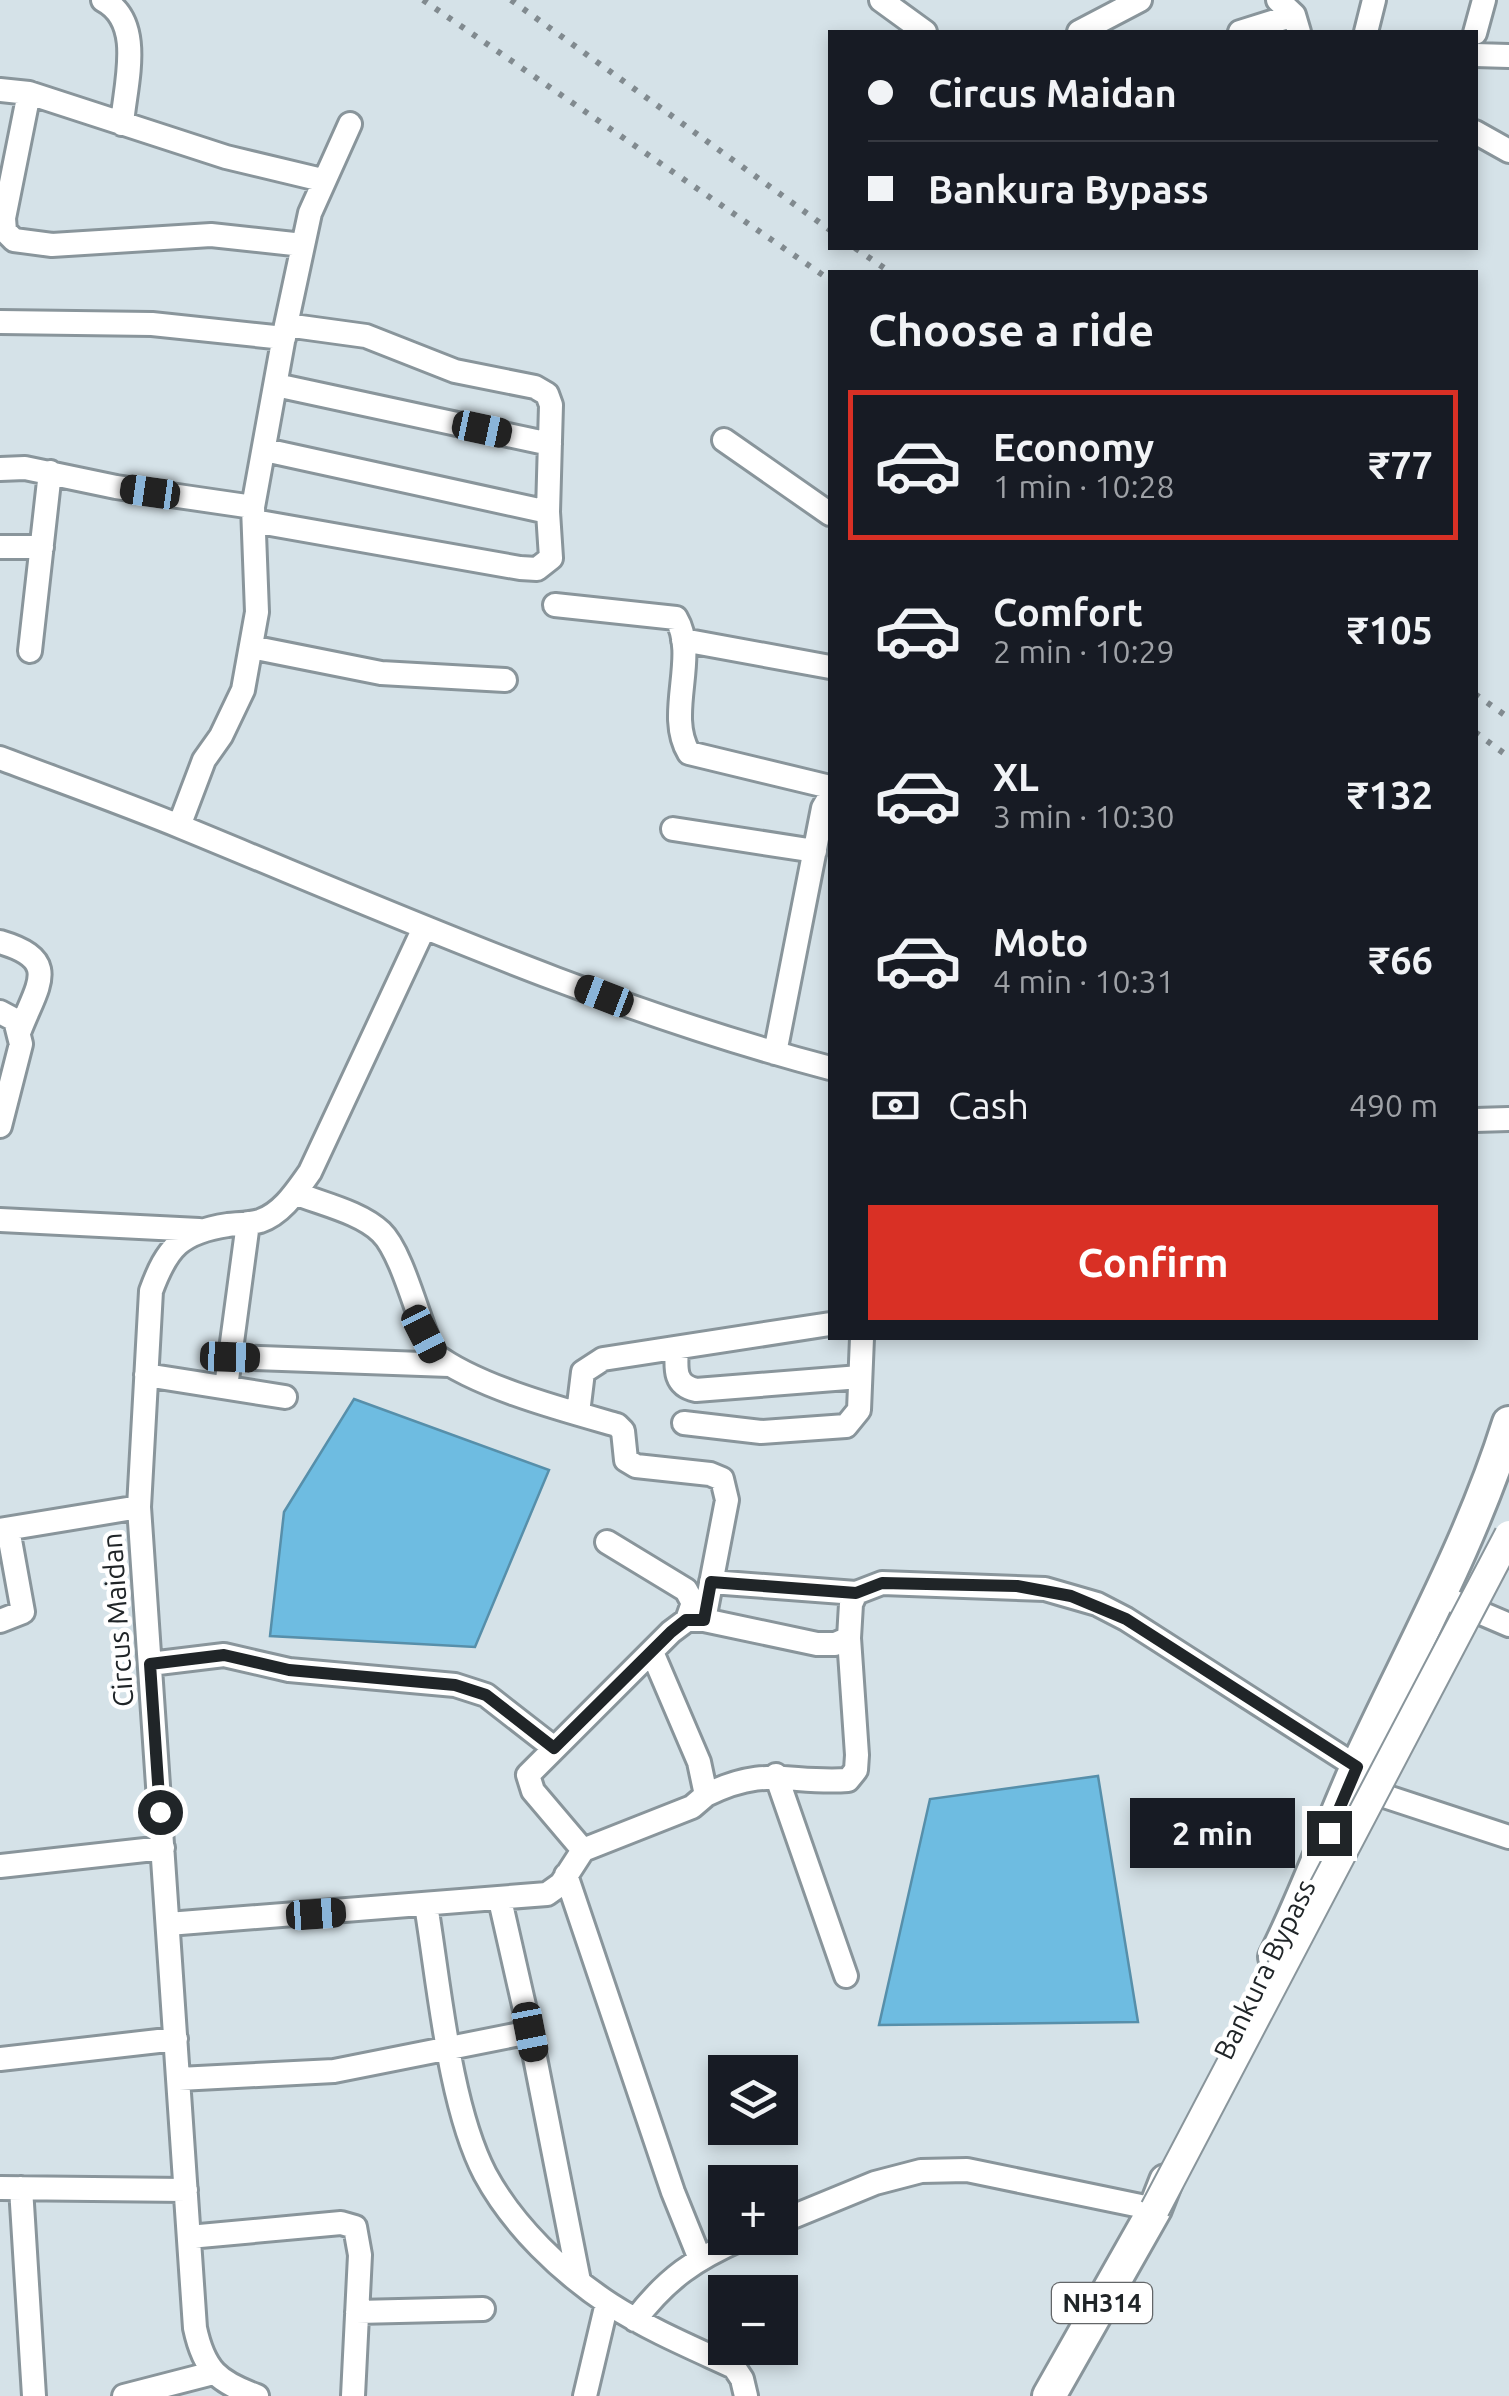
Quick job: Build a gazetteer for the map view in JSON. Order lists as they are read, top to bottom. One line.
{"streets":{"highway":["Bankura Bypass","NH314"],"street":["Circus Maidan"]},"page":{"banner":["Circus Maidan","Bankura Bypass"],"heading":"Choose a ride","list":[{"name":"Economy","note":"1 min · 10:28","value":"₹77"},{"name":"Comfort","note":"2 min · 10:29","value":"₹105"},{"name":"XL","note":"3 min · 10:30","value":"₹132"},{"name":"Moto","note":"4 min · 10:31","value":"₹66"}],"pay":["Cash","490 m"],"buttons":"Confirm","bubble":"2 min","map_buttons":["+","−"]}}
